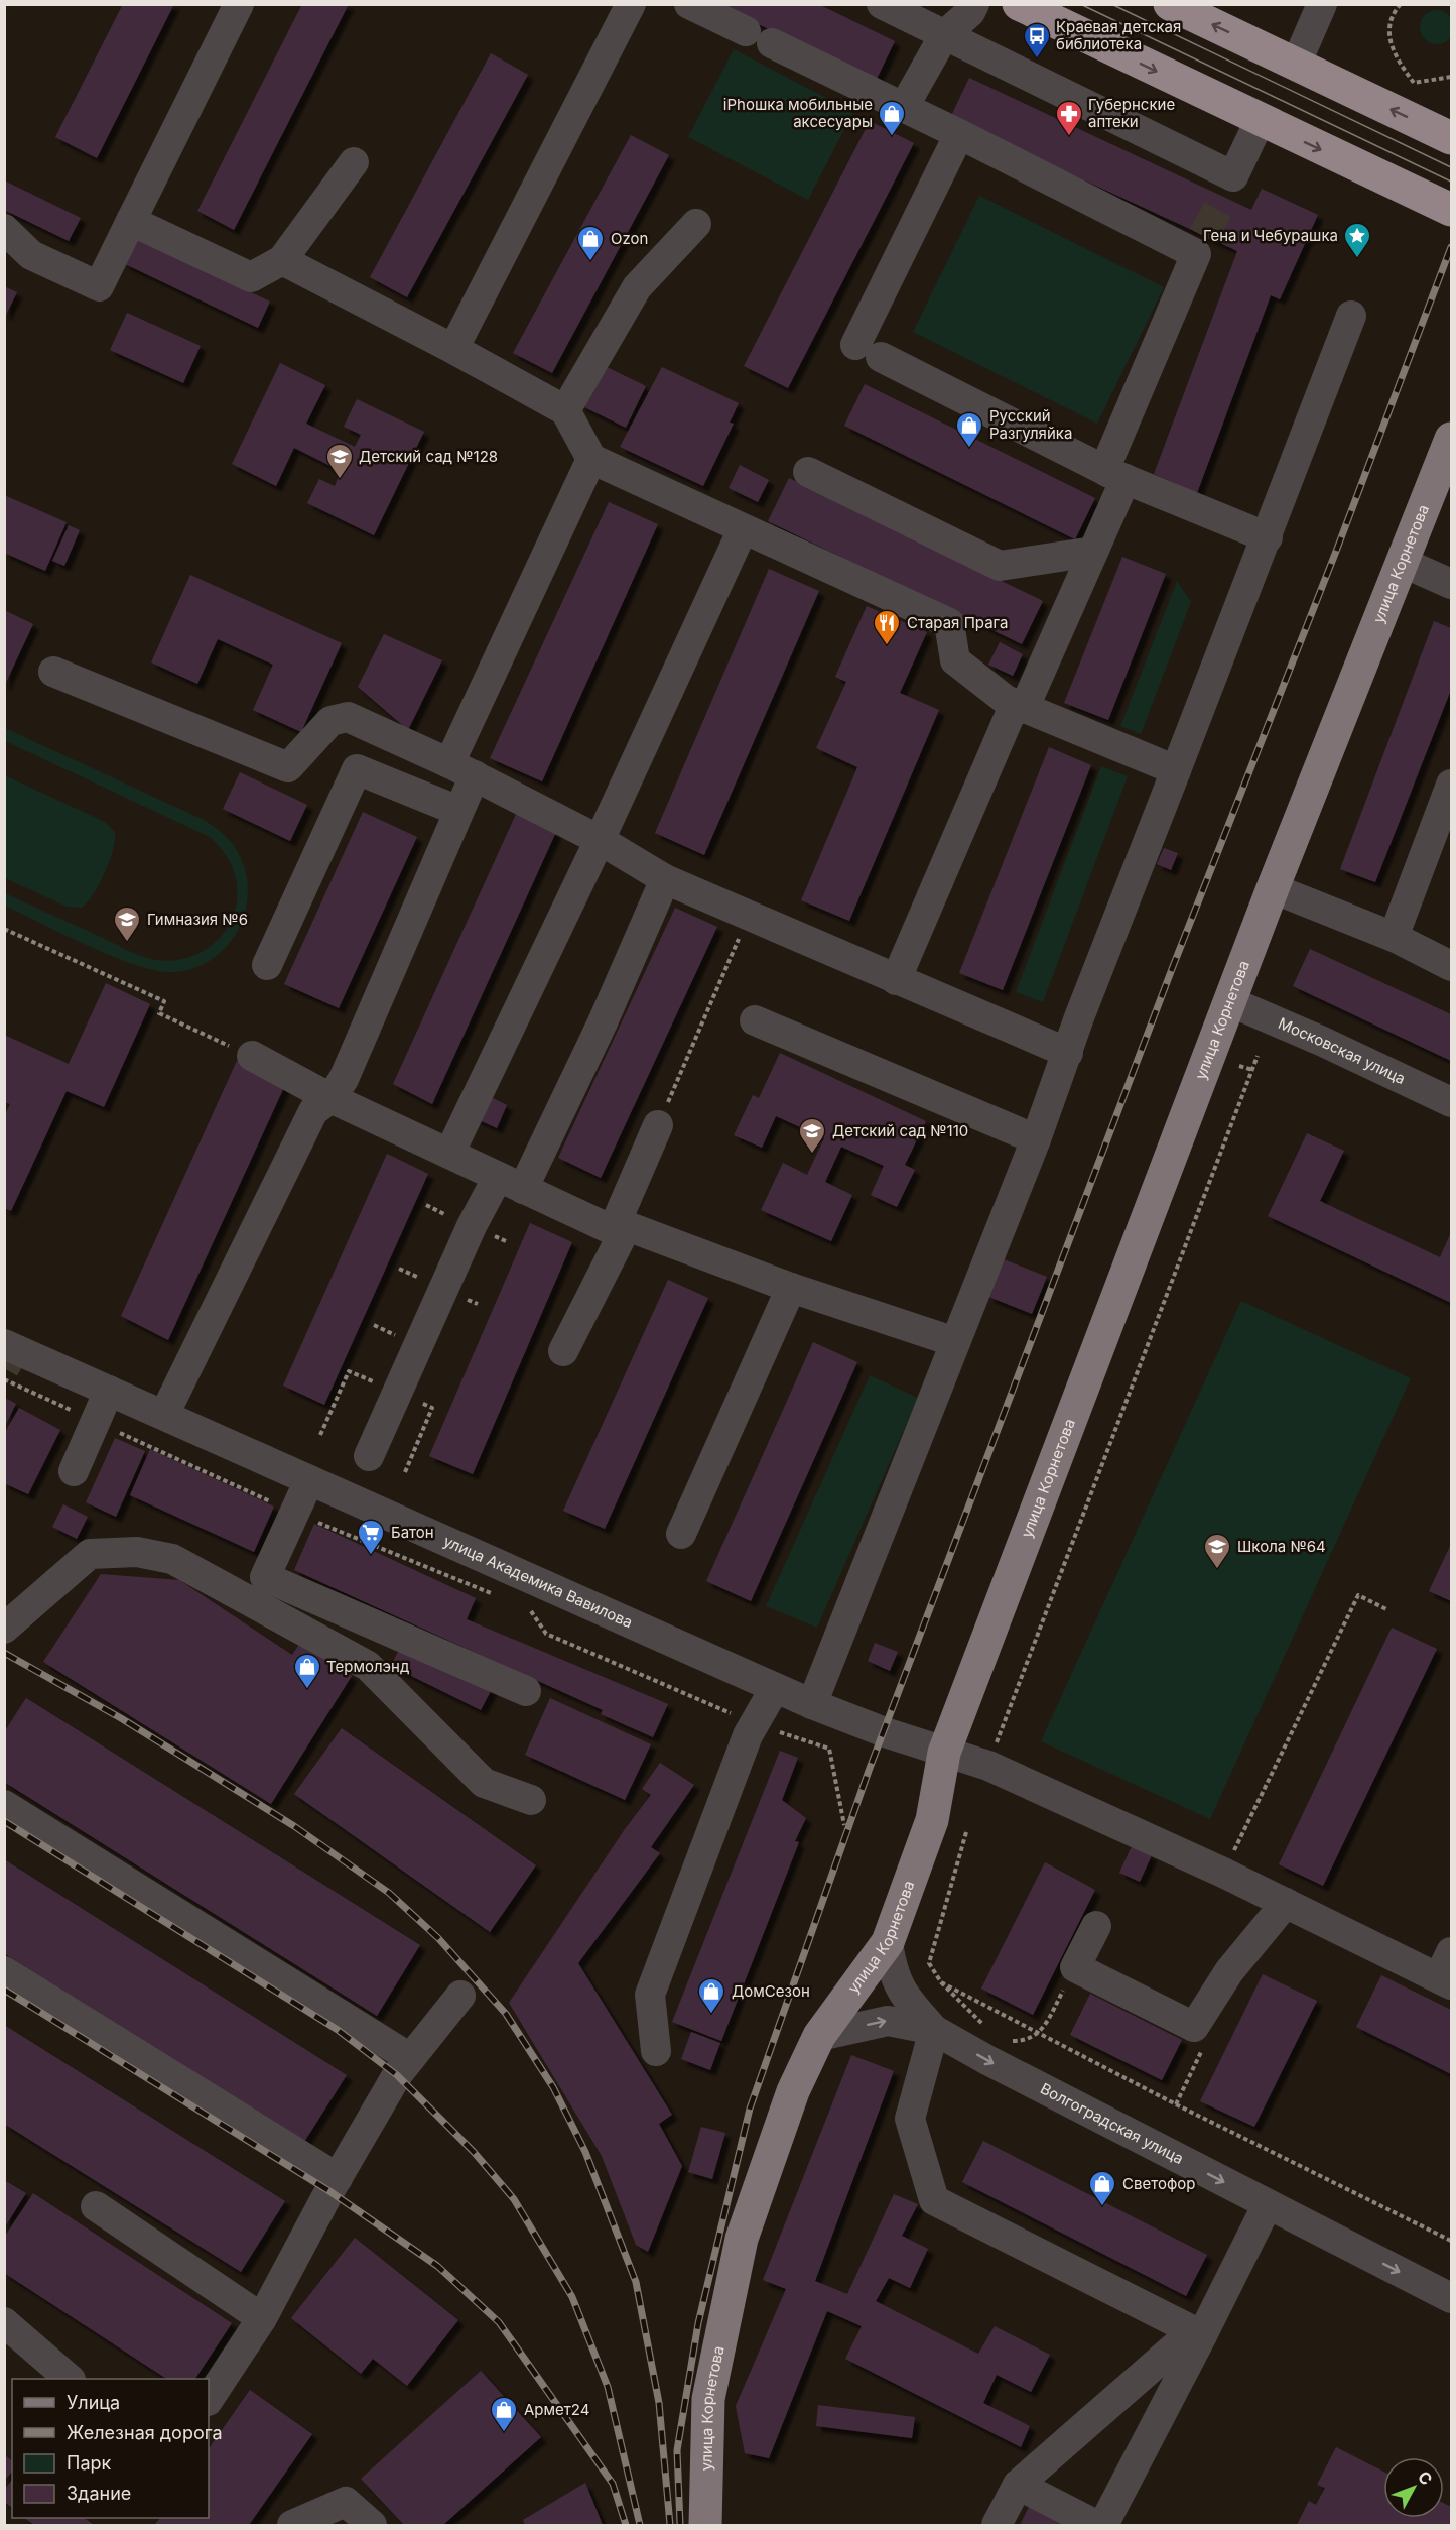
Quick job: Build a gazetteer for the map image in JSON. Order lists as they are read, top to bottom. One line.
{"streets":{"main road":["улица Корнетова"],"street":["Московская улица","улица Академика Вавилова","Волгоградская улица"]},"crossings":[["улица Корнетова","Московская улица"],["улица Корнетова","улица Академика Вавилова"]],"one_way":["Волгоградская улица"],"places":{"bus stop":["Краевая детская библиотека"],"shop":["iPhoшка мобильные аксесуары","Ozon","Русский Разгуляйка","Термолэнд","ДомСезон","Светофор","Армет24"],"pharmacy":["Губернские аптеки"],"place":["Гена и Чебурашка"],"school or university":["Детский сад №128","Гимназия №6","Детский сад №110","Школа №64"],"restaurant":["Старая Прага"],"supermarket":["Батон"]},"legend":["Улица","Железная дорога","Парк","Здание"],"north":"top right"}
